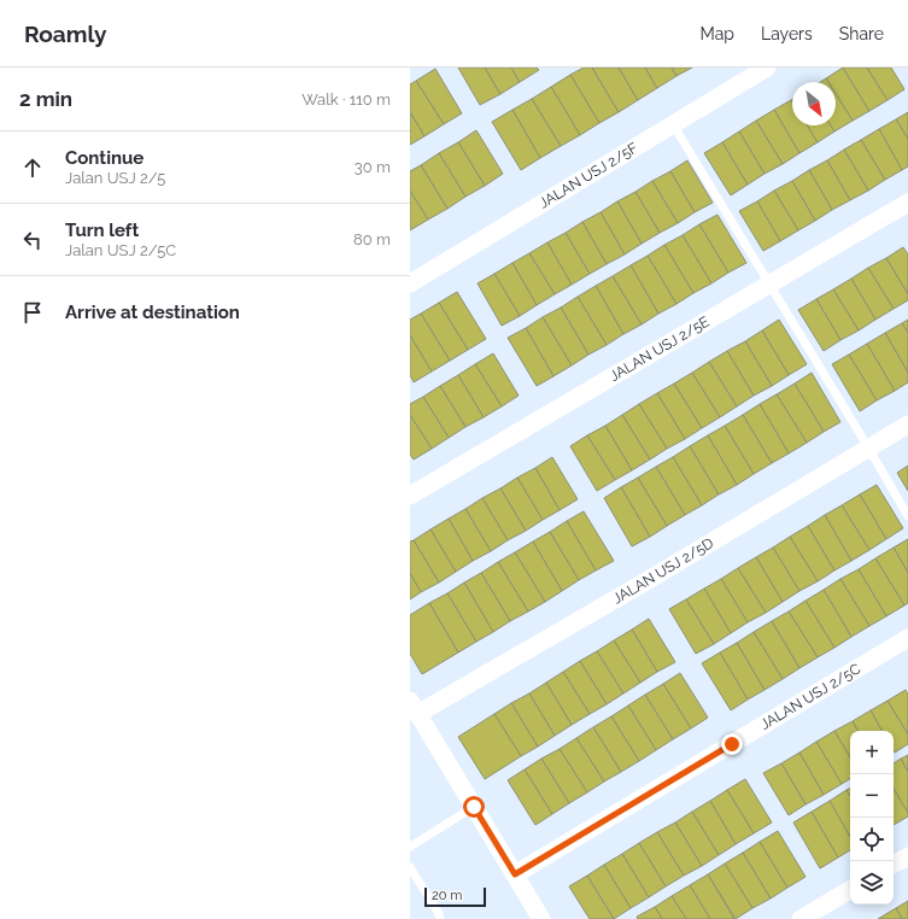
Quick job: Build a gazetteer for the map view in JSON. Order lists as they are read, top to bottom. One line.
{"streets":{"street":["JALAN USJ 2/5F","JALAN USJ 2/5E","JALAN USJ 2/5D","JALAN USJ 2/5C"]},"scale_bar":"20 m","north":"bottom right","page":{"header":"Roamly","nav":["Map","Layers","Share"],"heading":["2 min","Walk · 110 m"],"list":[["Continue","Jalan USJ 2/5","30 m"],["Turn left","Jalan USJ 2/5C","80 m"],"Arrive at destination"],"map_buttons":["+","−"],"scale":"20 m"}}
